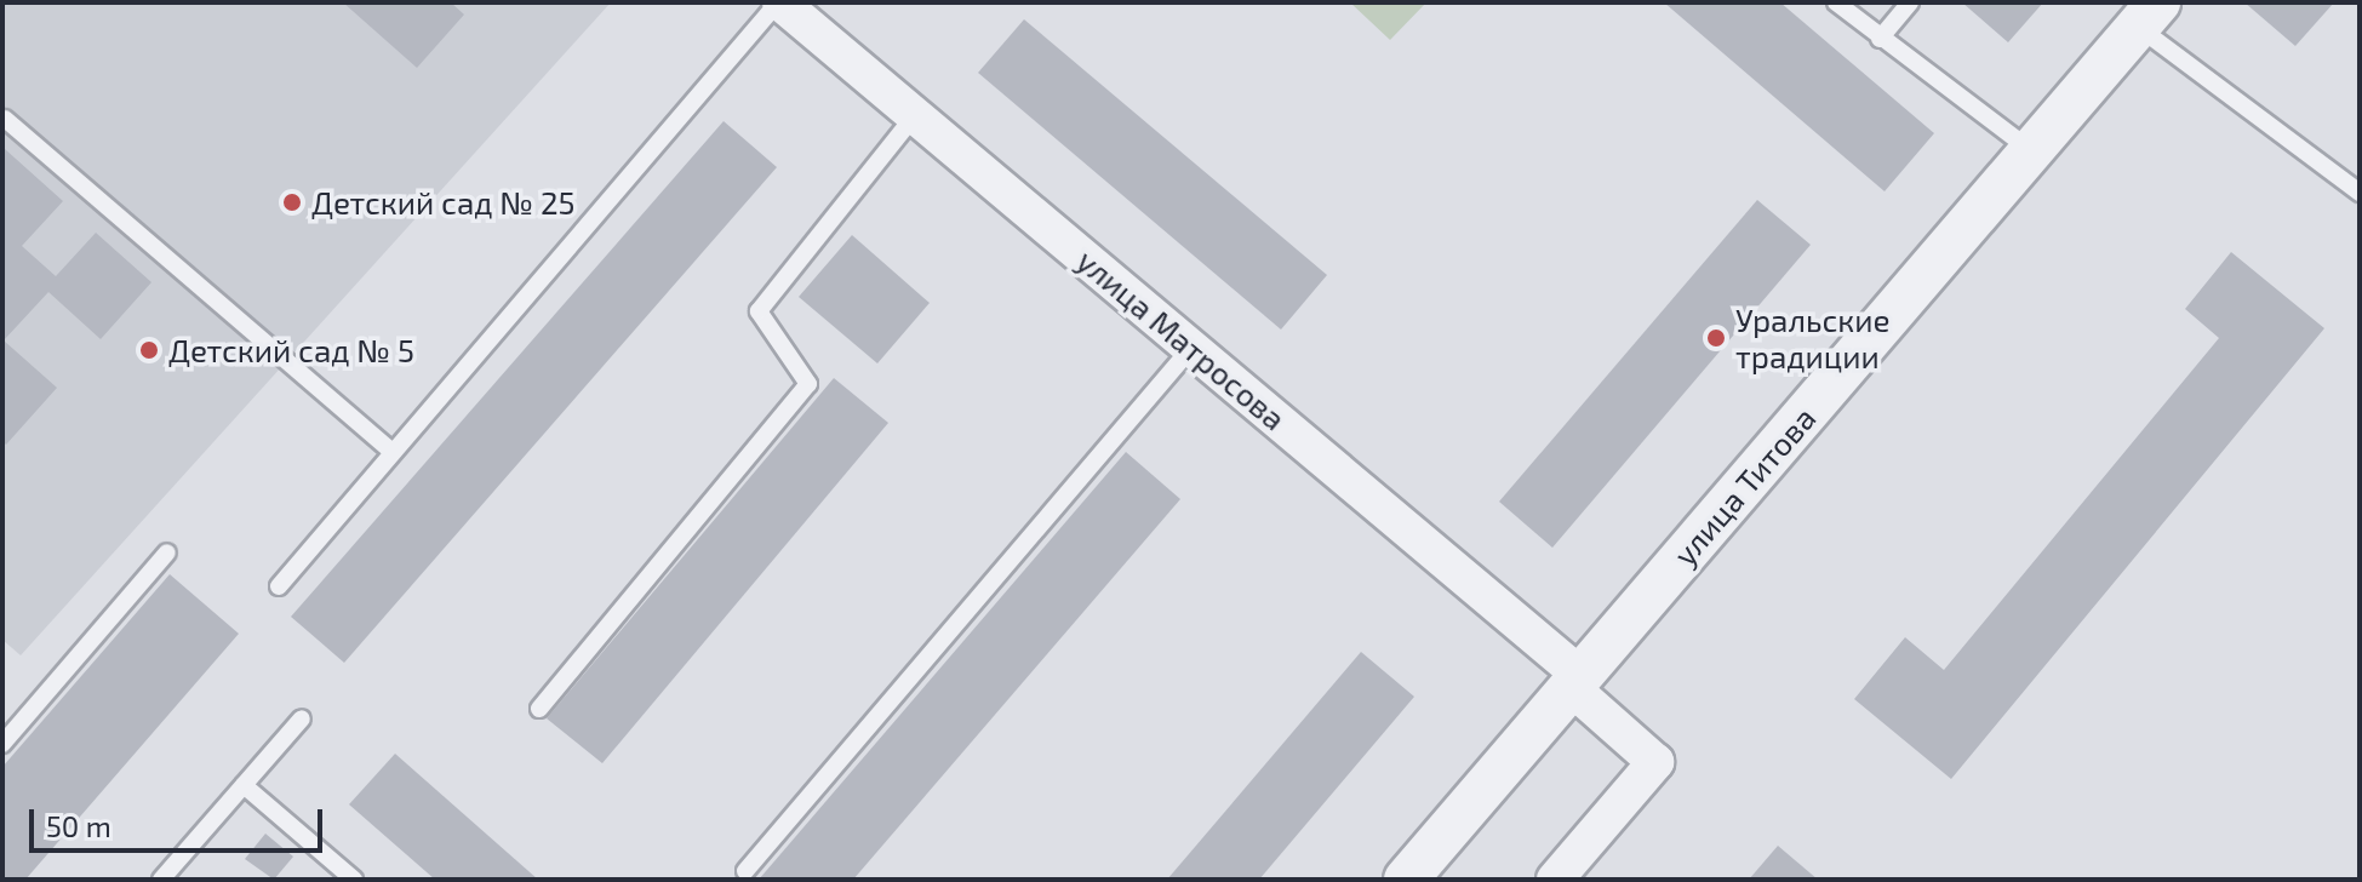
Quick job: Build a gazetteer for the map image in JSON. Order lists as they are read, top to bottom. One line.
{"streets":{"street":["улица Матросова","улица Титова"]},"crossings":[["улица Матросова","улица Титова"]],"places":["Детский сад № 25","Уральские традиции","Детский сад № 5"],"scale_bar":"50 m"}
